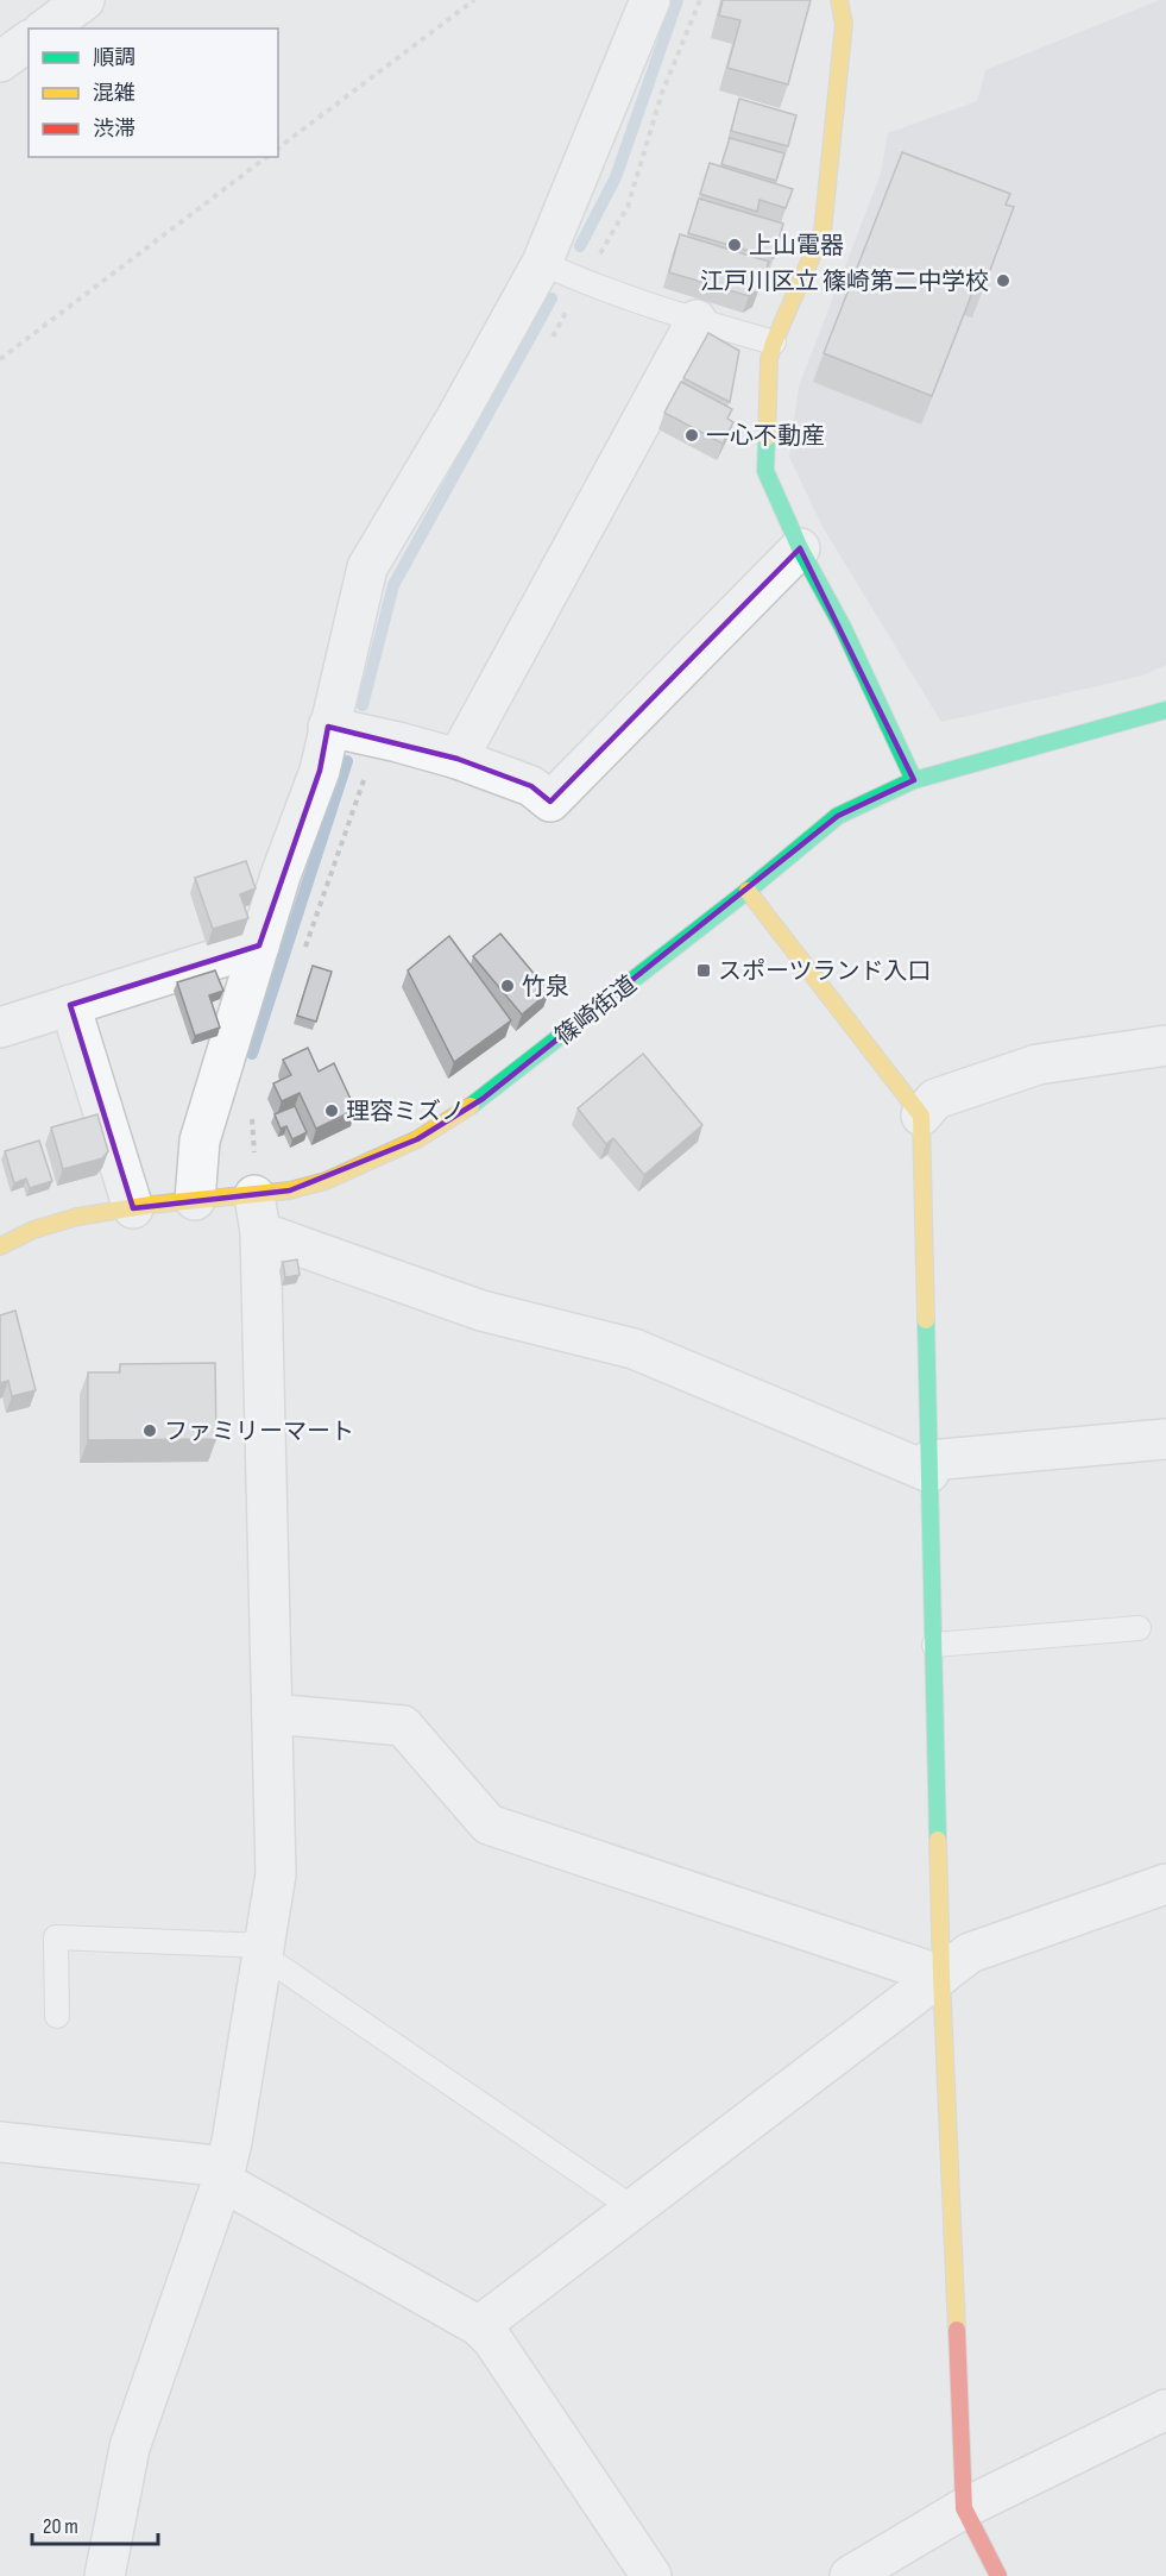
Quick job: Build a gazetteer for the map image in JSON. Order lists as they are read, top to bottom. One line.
{"streets":{"street":["篠崎街道"]},"places":{"other":["上山電器","江戸川区立 篠崎第二中学校","一心不動産","竹泉","理容ミズノ","ファミリーマート"],"transit":["スポーツランド入口"]},"legend":["順調","混雑","渋滞"],"scale_bar":"20 m"}
